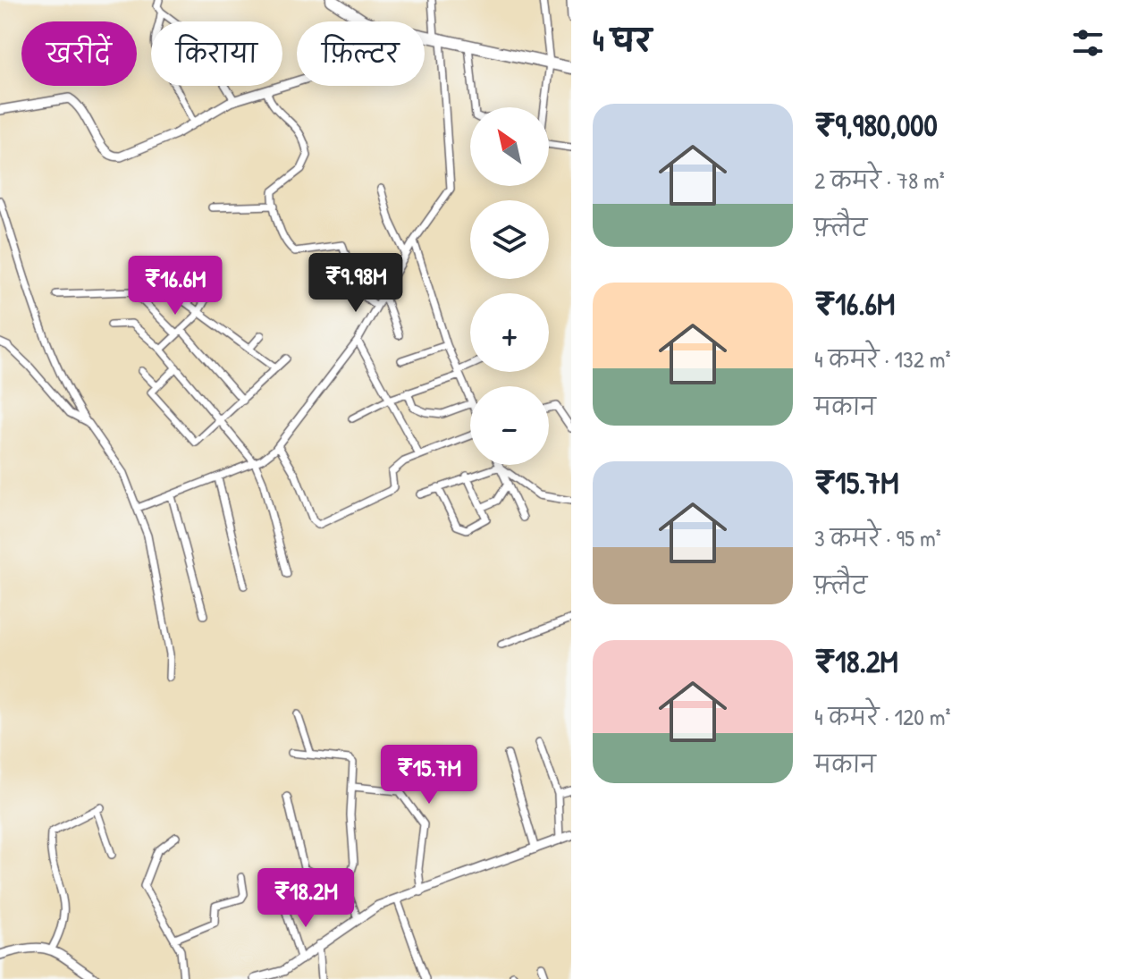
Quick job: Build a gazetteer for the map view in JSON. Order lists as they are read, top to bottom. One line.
{"north":"top left","page":{"heading":"4 घर","chip":["खरीदें","किराया","फ़िल्टर"],"list":[{"name":"₹9,980,000","note":"2 कमरे · 78 m² · फ़्लैट"},{"name":"₹16.6M","note":"4 कमरे · 132 m² · मकान"},{"name":"₹15.7M","note":"3 कमरे · 95 m² · फ़्लैट"},{"name":"₹18.2M","note":"4 कमरे · 120 m² · मकान"}],"map_buttons":["+","−"],"price":["₹9.98M","₹16.6M","₹15.7M","₹18.2M"]}}
